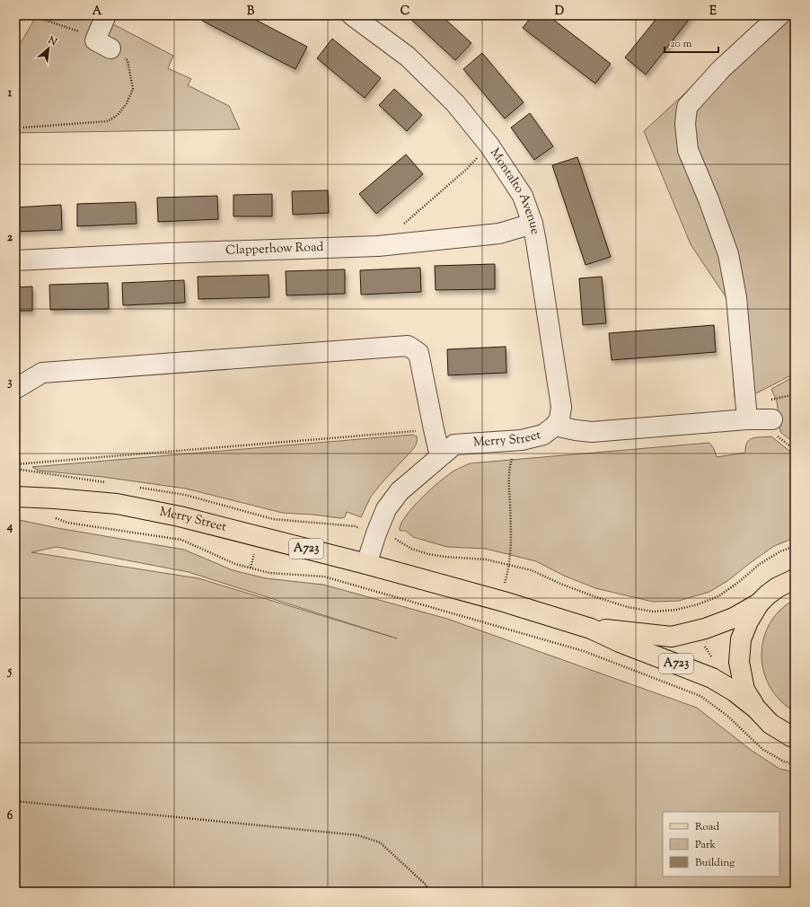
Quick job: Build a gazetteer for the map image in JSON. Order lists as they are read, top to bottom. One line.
{"streets":{"main road":["Merry Street","A723"],"street":["Montalto Avenue","Clapperhow Road"]},"crossings":[["Montalto Avenue","Clapperhow Road"],["Montalto Avenue","Merry Street"],["Merry Street","A723"]],"legend":["Road","Park","Building"],"scale_bar":"20 m","north":"top right","grid":{"columns":["A","B","C","D","E"],"rows":["1","2","3","4","5","6"]}}
